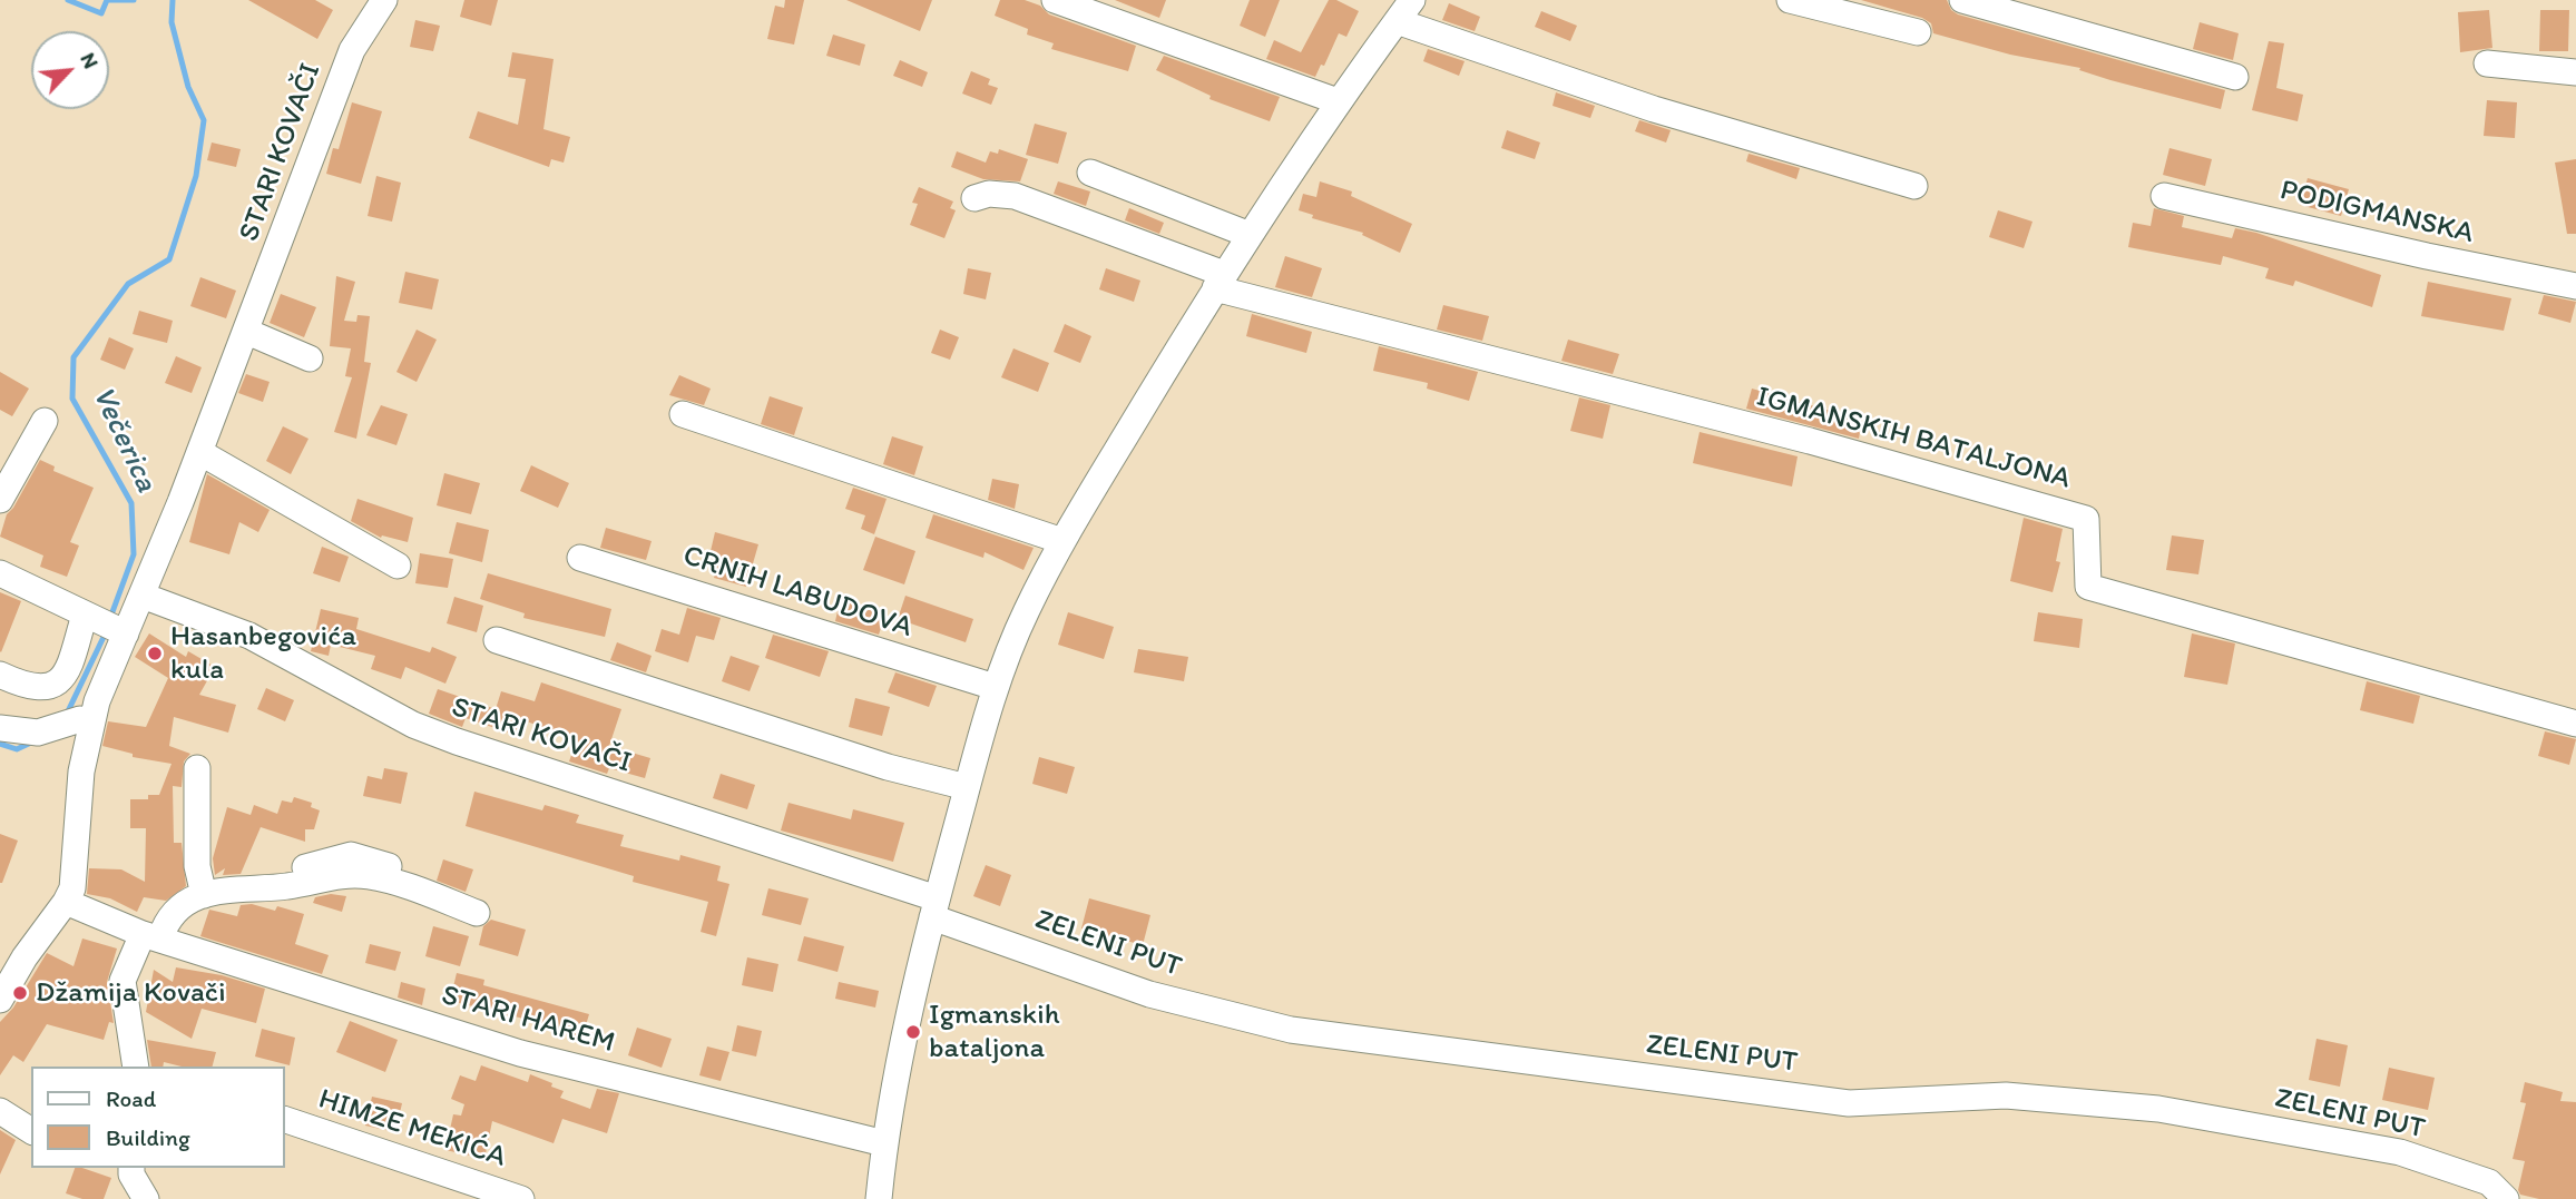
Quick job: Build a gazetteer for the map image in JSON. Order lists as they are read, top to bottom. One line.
{"streets":{"street":["STARI KOVAČI","PODIGMANSKA","IGMANSKIH BATALJONA","CRNIH LABUDOVA","ZELENI PUT","STARI HAREM","HIMZE MEKIĆA"]},"crossings":[["STARI KOVAČI","ZELENI PUT"],["STARI KOVAČI","STARI HAREM"]],"water":["Večerica"],"places":["Hasanbegovića kula","Džamija Kovači","Igmanskih bataljona"],"legend":["Road","Building"],"north":"top right"}
